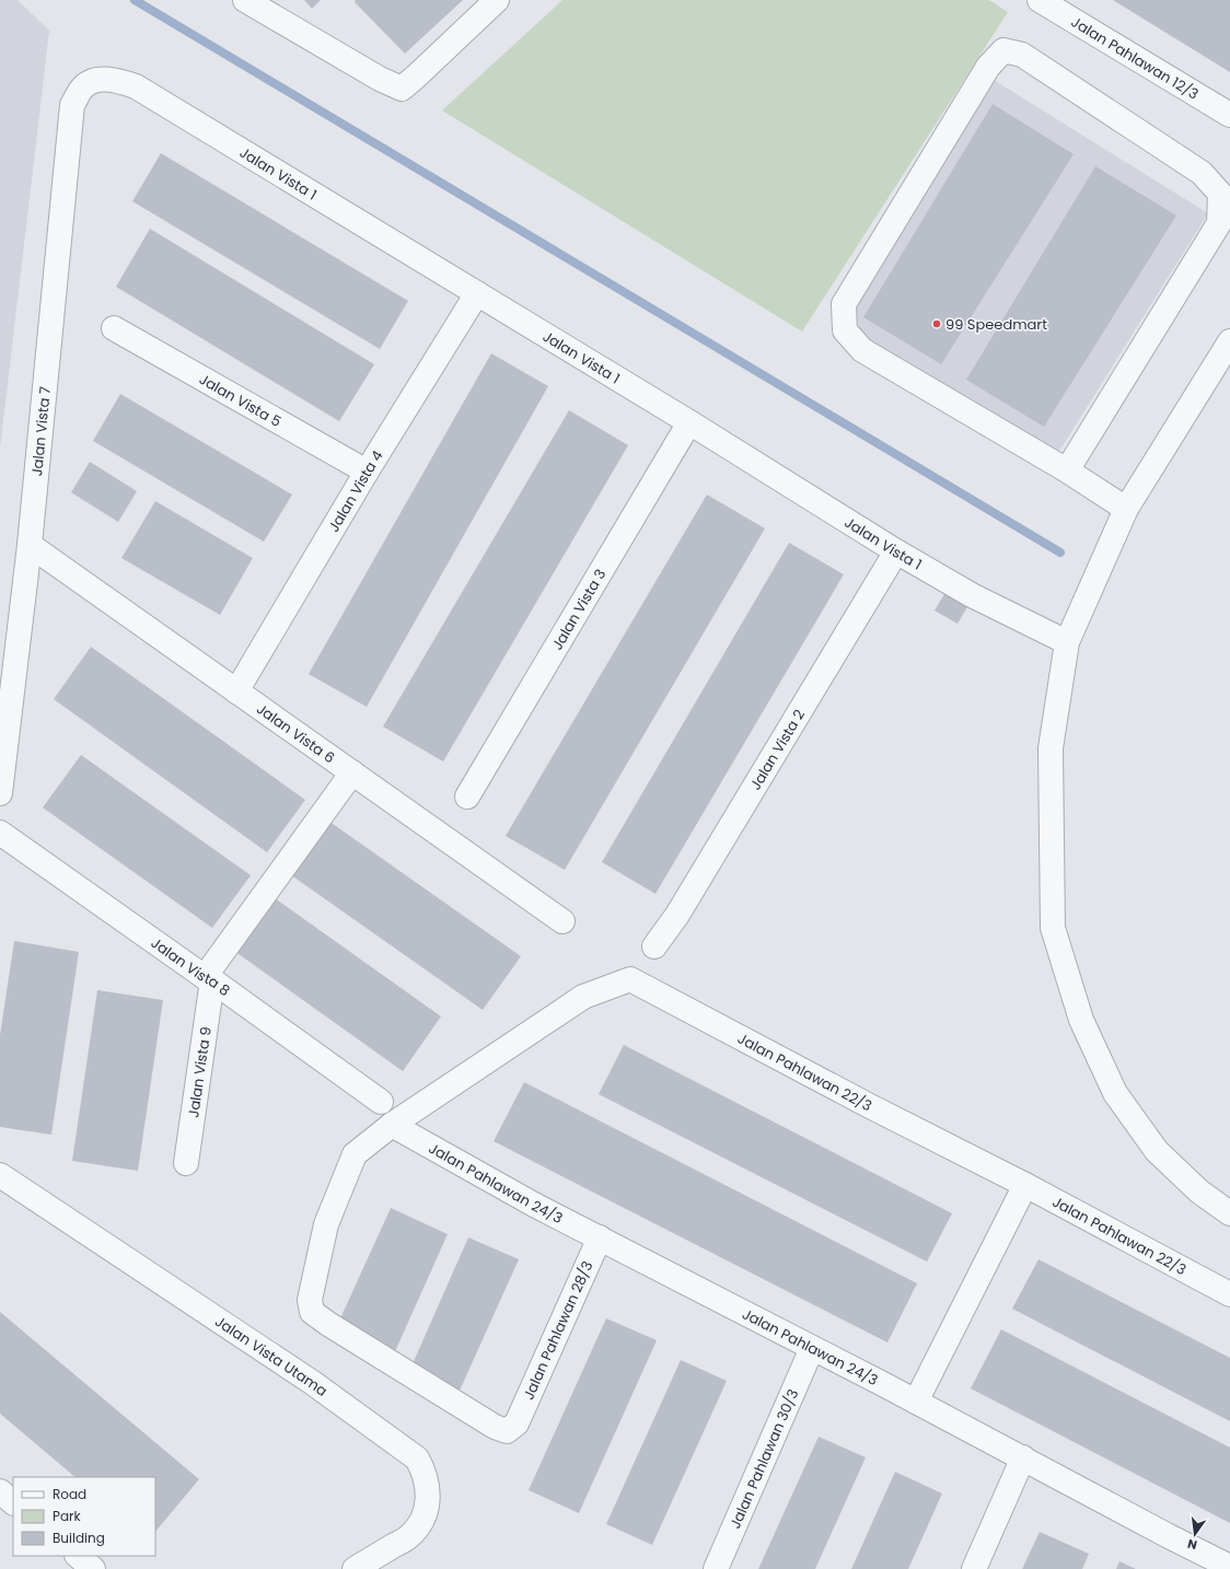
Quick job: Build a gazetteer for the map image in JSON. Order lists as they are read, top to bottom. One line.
{"streets":{"street":["Jalan Pahlawan 12/3","Jalan Vista 1","Jalan Vista 5","Jalan Vista 7","Jalan Vista 4","Jalan Vista 3","Jalan Vista 6","Jalan Vista 2","Jalan Vista 8","Jalan Vista 9","Jalan Pahlawan 22/3","Jalan Pahlawan 24/3","Jalan Pahlawan 28/3","Jalan Vista Utama","Jalan Pahlawan 30/3"]},"crossings":[["Jalan Vista 1","Jalan Vista 7"],["Jalan Vista 1","Jalan Vista 4"],["Jalan Vista 1","Jalan Vista 3"],["Jalan Vista 1","Jalan Vista 2"],["Jalan Vista 5","Jalan Vista 4"],["Jalan Vista 7","Jalan Vista 6"],["Jalan Vista 4","Jalan Vista 6"],["Jalan Vista 8","Jalan Vista 9"],["Jalan Pahlawan 22/3","Jalan Pahlawan 24/3"],["Jalan Pahlawan 22/3","Jalan Pahlawan 28/3"],["Jalan Pahlawan 24/3","Jalan Pahlawan 28/3"],["Jalan Pahlawan 24/3","Jalan Pahlawan 30/3"]],"places":["99 Speedmart"],"legend":["Road","Park","Building"],"north":"bottom"}
